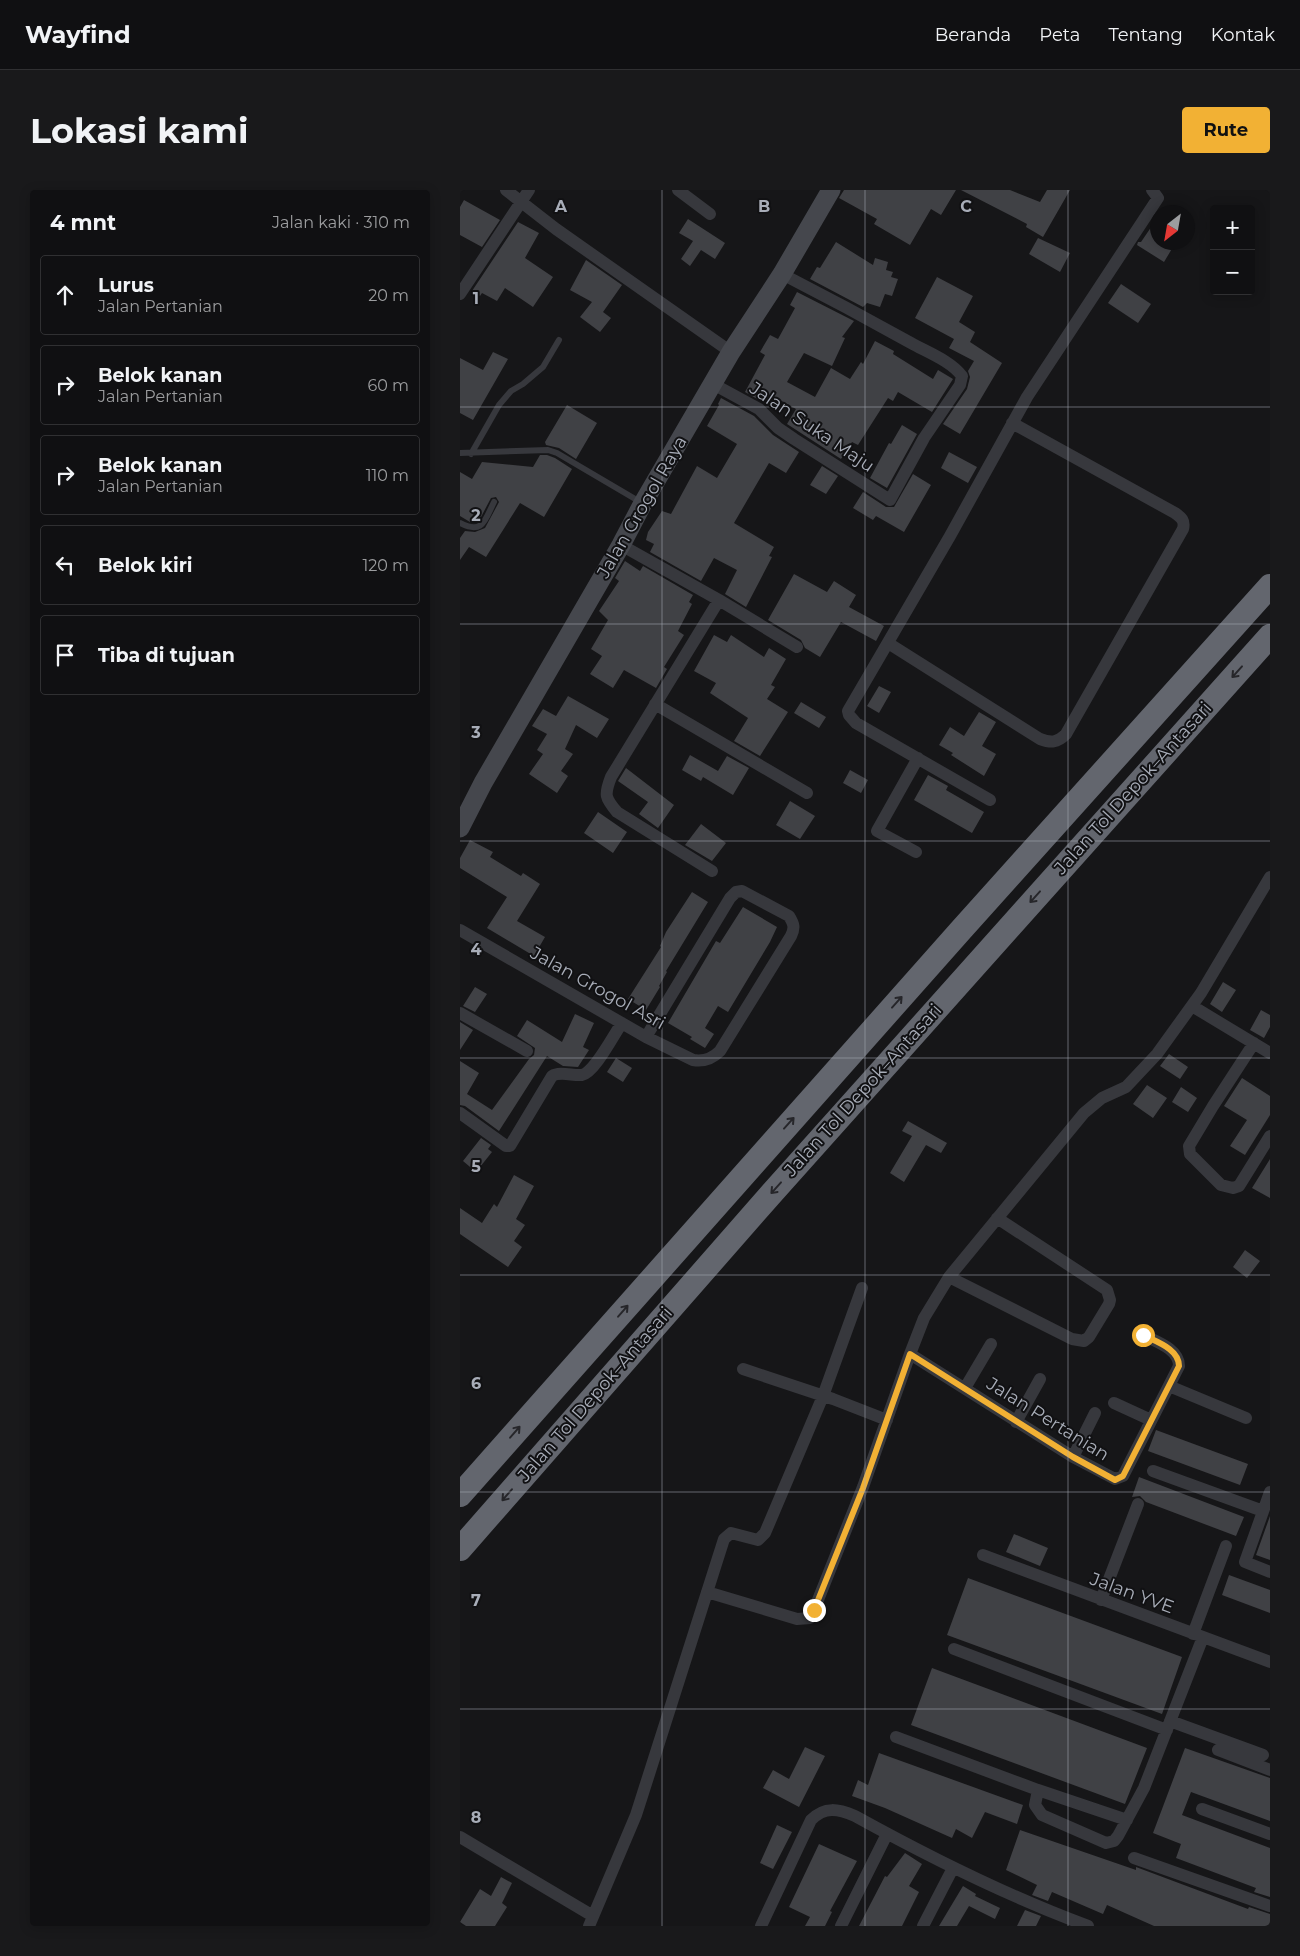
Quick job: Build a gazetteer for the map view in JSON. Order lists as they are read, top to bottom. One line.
{"streets":{"highway":["Jalan Tol Depok–Antasari"],"street":["Jalan Suka Maju","Jalan Grogol Raya","Jalan Grogol Asri","Jalan Pertanian","Jalan YVE"]},"crossings":[["Jalan Suka Maju","Jalan Grogol Raya"]],"north":"bottom left","page":{"header":"Wayfind","nav":["Beranda","Peta","Tentang","Kontak"],"buttons":"Rute","title":"Lokasi kami","heading":["4 mnt","Jalan kaki · 310 m"],"map_buttons":["+","−"],"list":[["Lurus","Jalan Pertanian","20 m"],["Belok kanan","Jalan Pertanian","60 m"],["Belok kanan","Jalan Pertanian","110 m"],["Belok kiri","120 m"],"Tiba di tujuan"]},"grid":{"columns":["A","B","C"],"rows":["1","2","3","4","5","6","7","8"]}}
